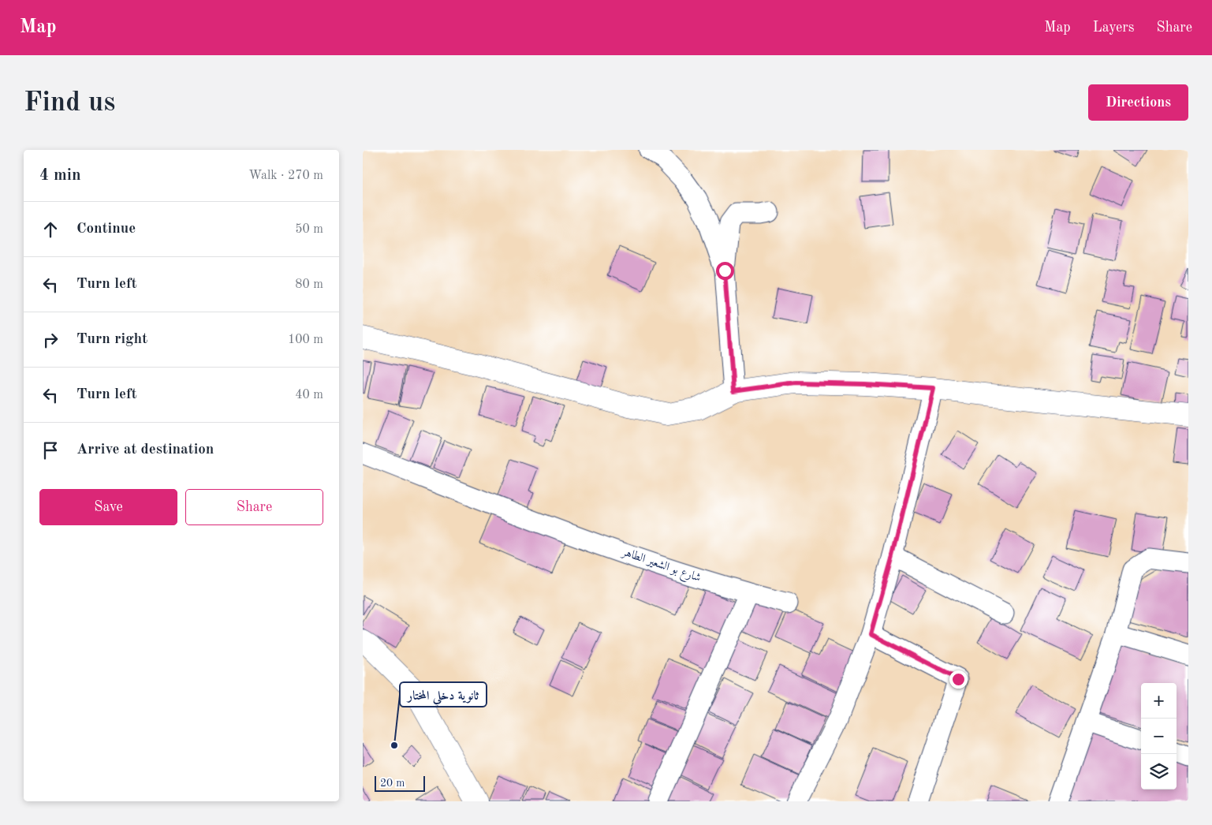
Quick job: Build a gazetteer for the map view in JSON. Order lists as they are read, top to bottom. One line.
{"streets":{"street":["شارع بو الشعير الطاهر"]},"places":["ثانوية دخلي المختار"],"scale_bar":"20 m","page":{"header":"Map","nav":["Map","Layers","Share"],"buttons":["Directions",["Save","Share"]],"title":"Find us","heading":["4 min","Walk · 270 m"],"list":[["Continue","50 m"],["Turn left","80 m"],["Turn right","100 m"],["Turn left","40 m"],"Arrive at destination"],"map_buttons":["+","−"],"scale":"20 m"}}
